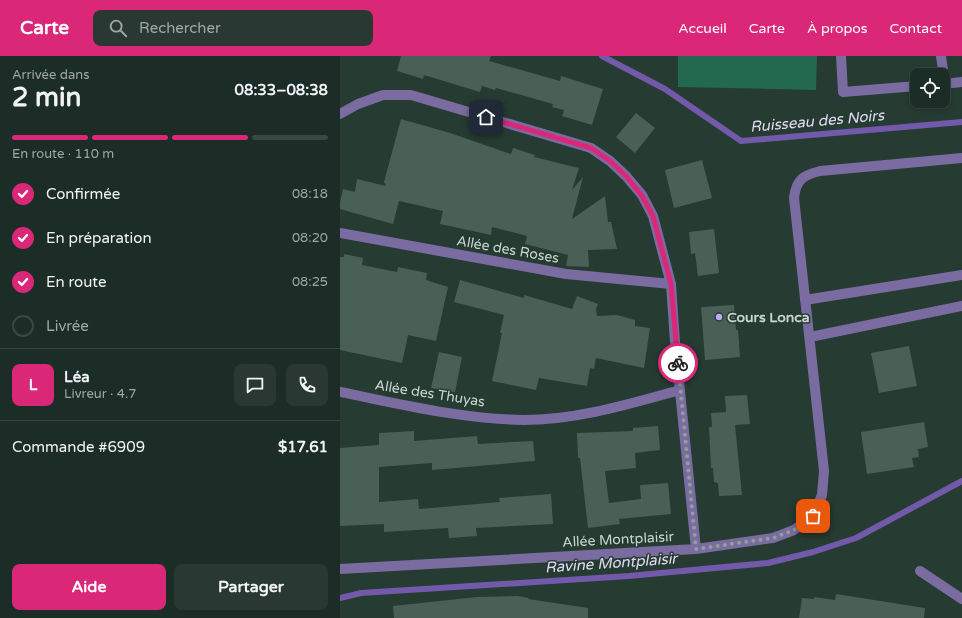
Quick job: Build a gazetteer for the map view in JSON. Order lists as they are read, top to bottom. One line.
{"streets":{"street":["Allée des Roses","Allée des Thuyas","Allée Montplaisir"]},"water":["Ruisseau des Noirs","Ravine Montplaisir"],"places":["Cours Lonca"],"page":{"header":"Carte","search":"Rechercher","nav":["Accueil","Carte","À propos","Contact"],"heading":["2 min","Arrivée dans","08:33–08:38"],"panel":["Léa","Livreur · 4.7","Commande #6909","$17.61"],"bar":"En route · 110 m","list":[["Confirmée","08:18"],["En préparation","08:20"],["En route","08:25"],"Livrée"],"round":"L","buttons":["Aide","Partager"]}}
